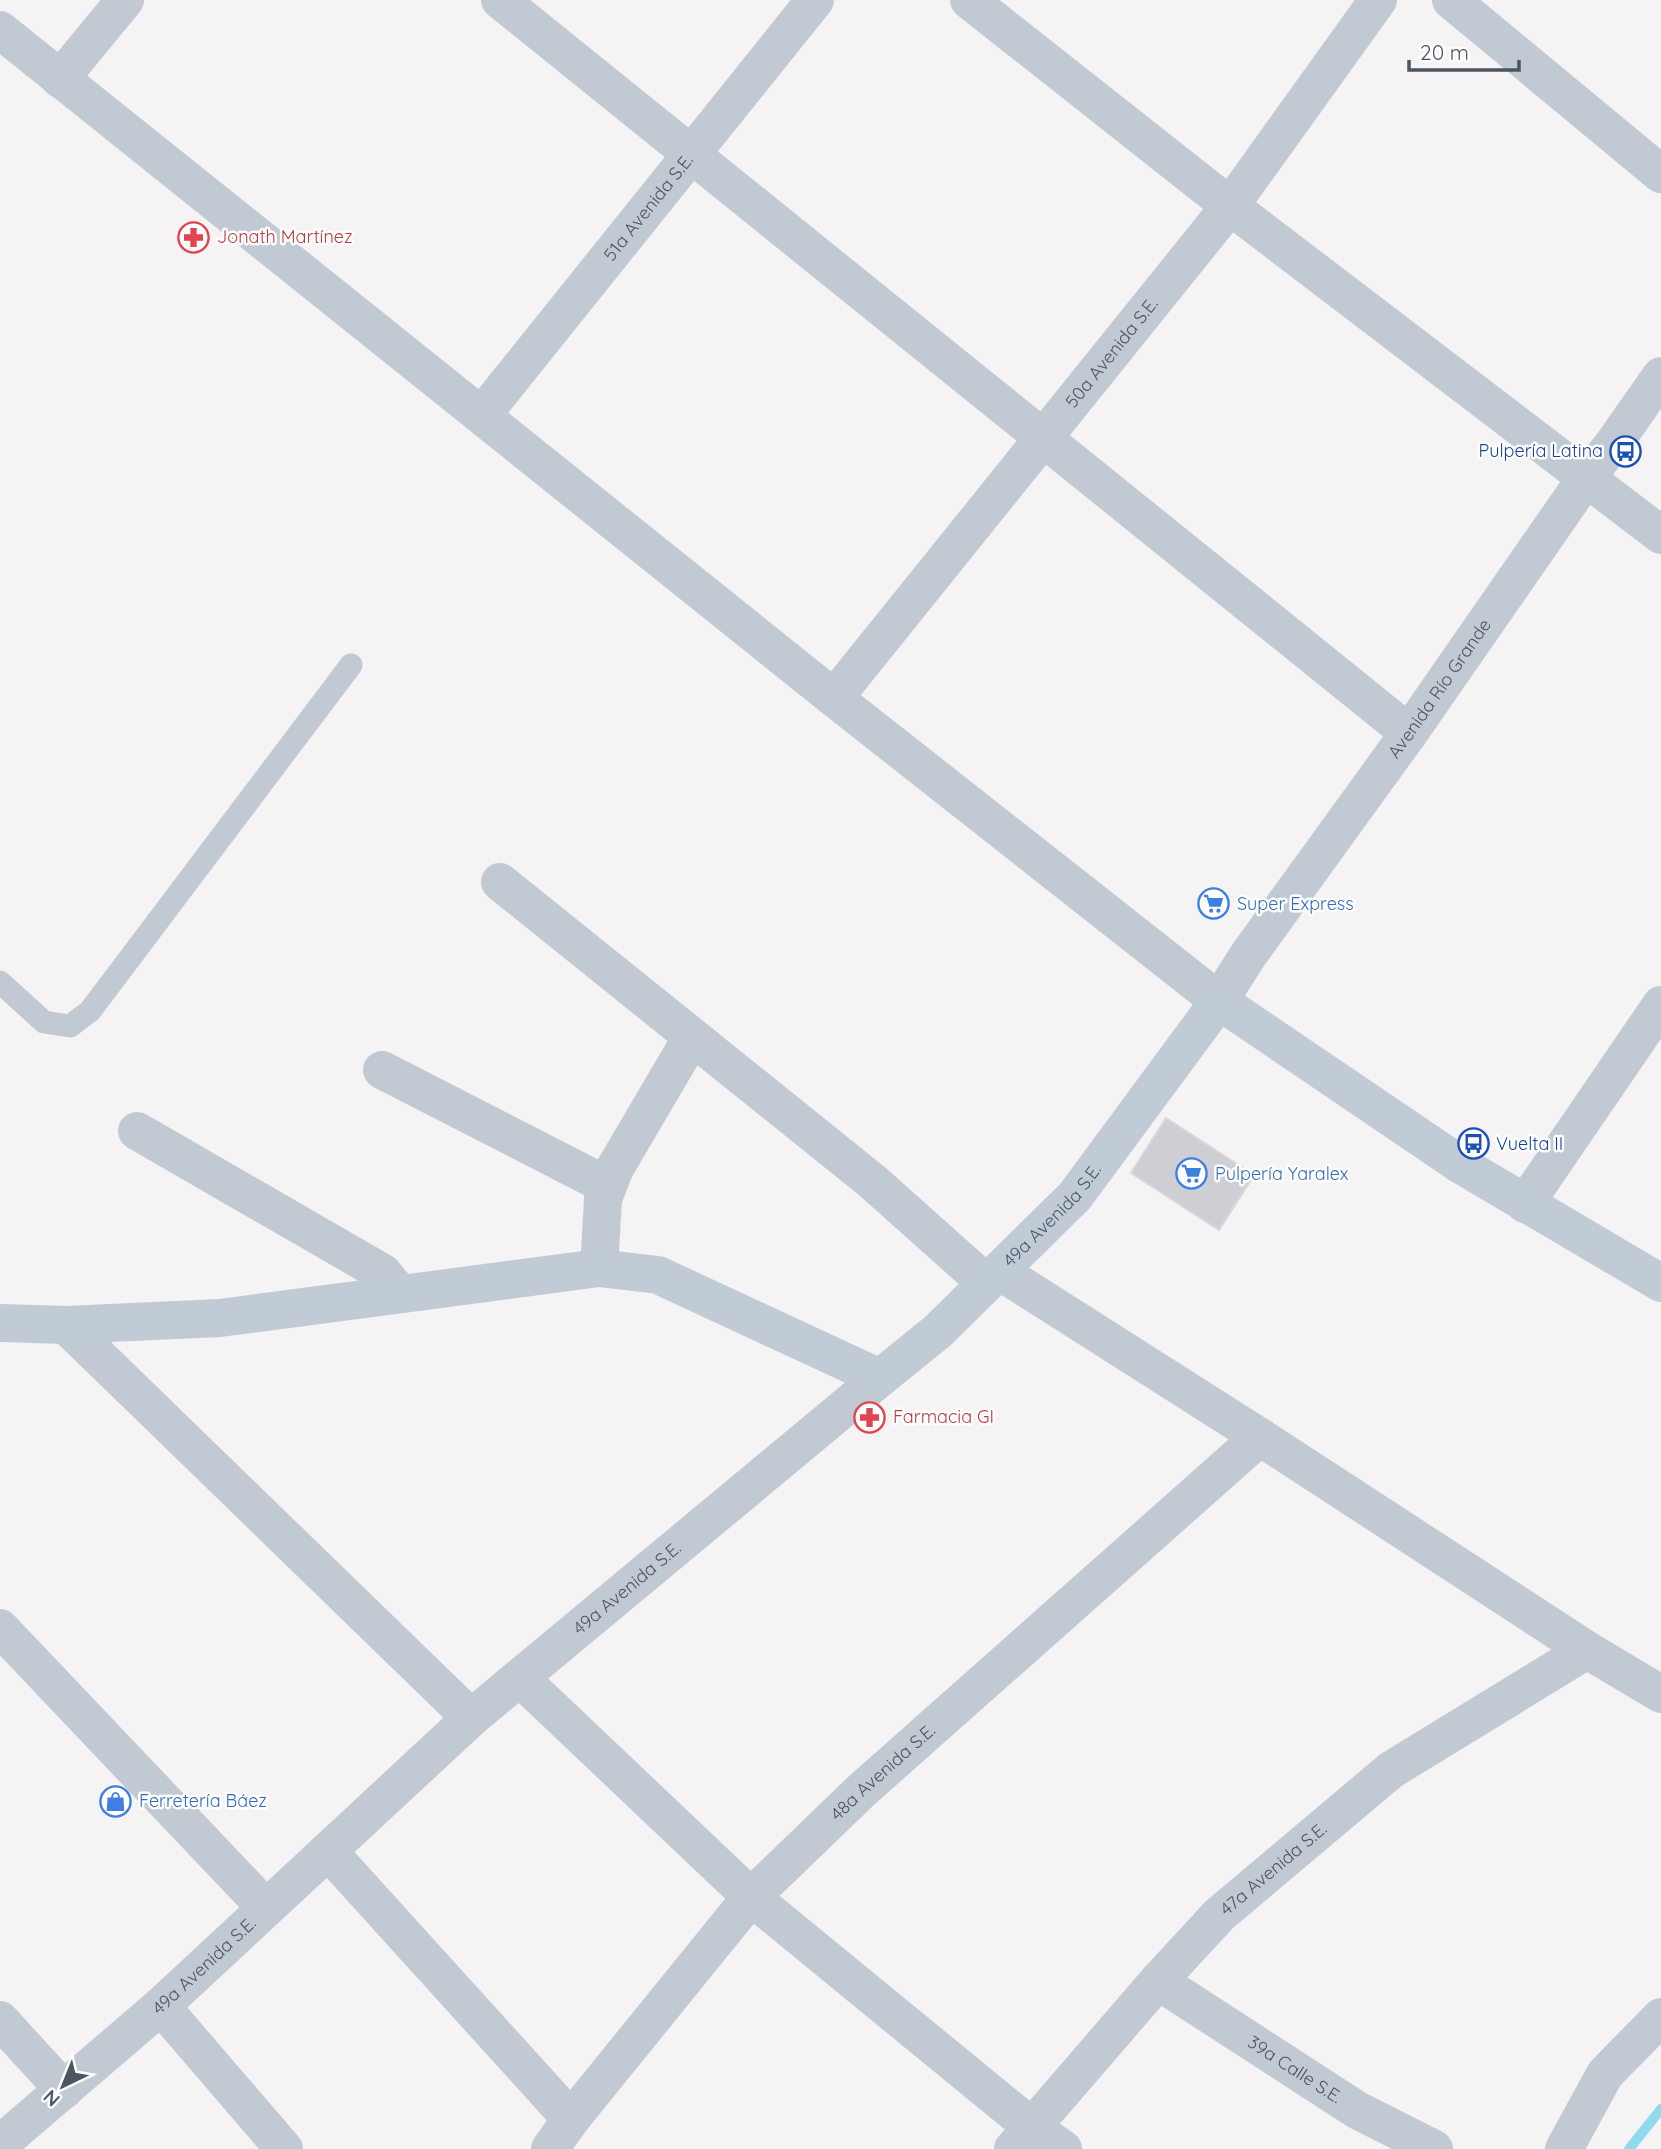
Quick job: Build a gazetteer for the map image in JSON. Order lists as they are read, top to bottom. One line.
{"streets":{"street":["51a Avenida S.E.","50a Avenida S.E.","Avenida Río Grande","49a Avenida S.E.","48a Avenida S.E.","47a Avenida S.E.","39a Calle S.E."]},"crossings":[["Avenida Río Grande","49a Avenida S.E."],["47a Avenida S.E.","39a Calle S.E."]],"places":{"pharmacy":["Jonath Martínez","Farmacia GI"],"bus stop":["Pulpería Latina","Vuelta II"],"supermarket":["Super Express","Pulpería Yaralex"],"shop":["Ferretería Báez"]},"scale_bar":"20 m","north":"bottom left"}
